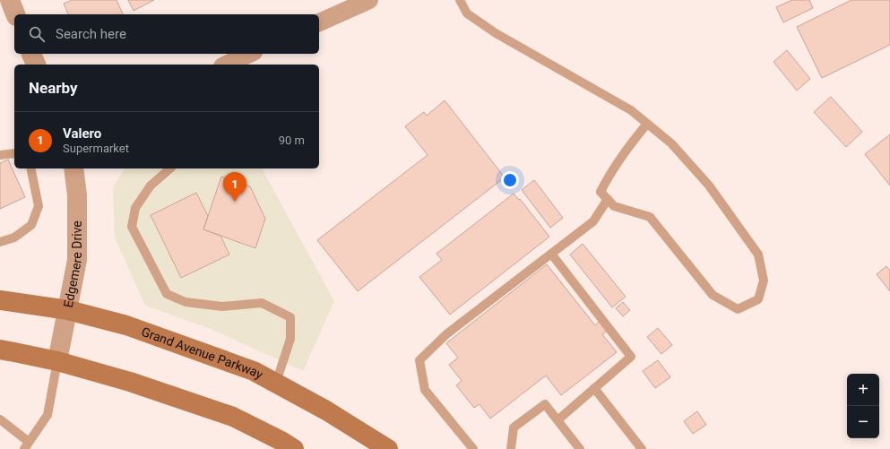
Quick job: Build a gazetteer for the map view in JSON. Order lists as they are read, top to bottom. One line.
{"streets":{"main road":["Grand Avenue Parkway"],"street":["Edgemere Drive"]},"crossings":[["Edgemere Drive","Grand Avenue Parkway"]],"page":{"search":"Search here","heading":"Nearby","list":[{"mark":"1","name":"Valero","note":"Supermarket","value":"90 m"}],"pins":"1","map_buttons":["+","−"]}}
